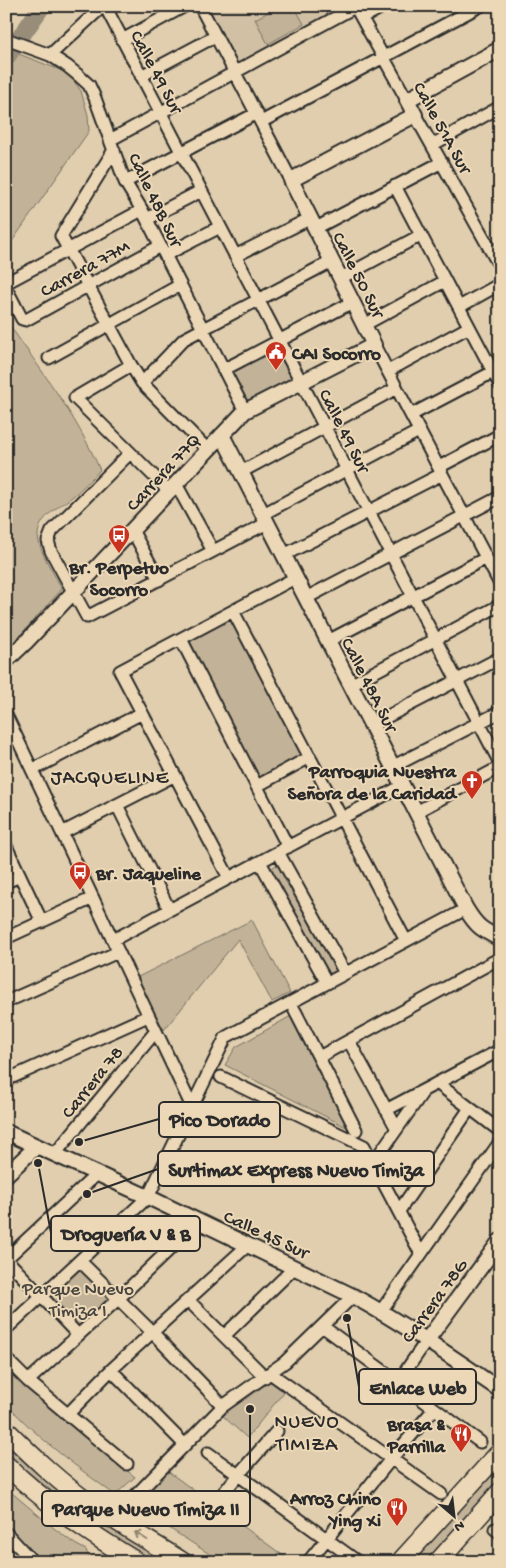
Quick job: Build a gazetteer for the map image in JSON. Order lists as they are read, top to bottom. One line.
{"streets":{"street":["Calle 49 Sur","Calle 51A Sur","Calle 48B Sur","Carrera 77M","Calle 50 Sur","Carrera 77Q","Calle 48A Sur","Carrera 78","Calle 45 Sur","Carrera 78G"]},"crossings":[["Calle 49 Sur","Carrera 77M"],["Calle 49 Sur","Carrera 77Q"],["Calle 48B Sur","Carrera 77M"],["Calle 48B Sur","Carrera 77Q"],["Calle 50 Sur","Carrera 77Q"],["Carrera 77Q","Calle 48A Sur"],["Carrera 78","Calle 45 Sur"],["Calle 45 Sur","Carrera 78G"]],"districts":["JACQUELINE","NUEVO TIMIZA"],"parks":["Parque Nuevo Timiza I"],"places":{"public building":["CAI Socorro"],"bus stop":["Br. Perpetuo Socorro","Br. Jaqueline"],"church":["Parroquia Nuestra Señora de la Caridad"],"other":["Pico Dorado","Droguería V & B","Surtimax Express Nuevo Timiza","Enlace Web","Parque Nuevo Timiza II"],"restaurant":["Brasa & Parrilla","Arroz Chino Ying Xi"]},"north":"bottom right"}
